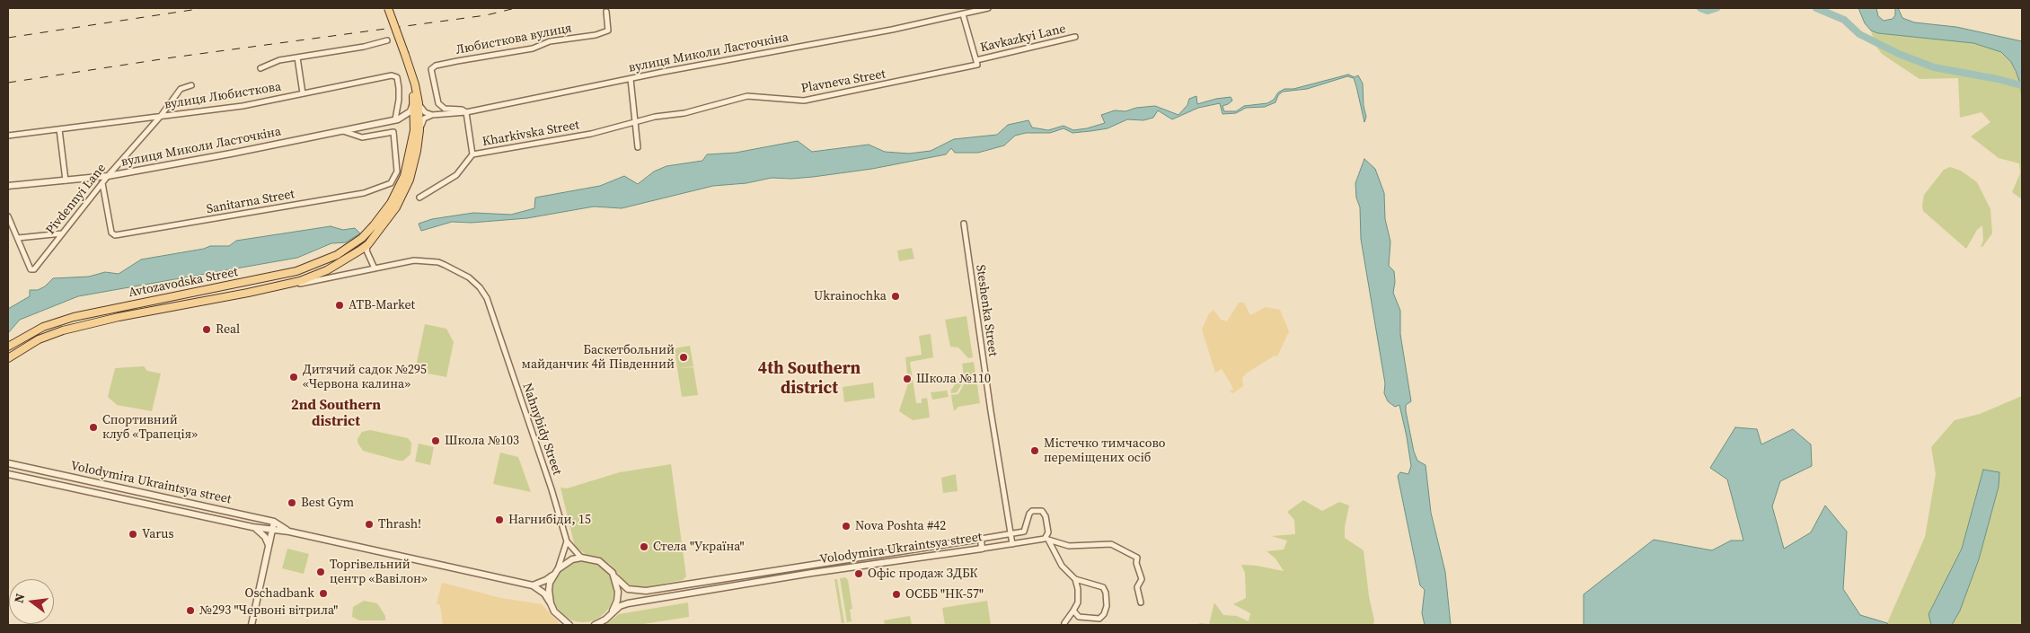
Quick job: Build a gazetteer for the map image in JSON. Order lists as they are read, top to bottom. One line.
{"streets":{"main road":["Avtozavodska Street"],"street":["Kavkazkyi Lane","Любисткова вулиця","вулиця Миколи Ласточкіна","Plavneva Street","вулиця Любисткова","Kharkivska Street","Pivdennyi Lane","Sanitarna Street","Steshenka Street","Nahnybidy Street","Volodymira Ukraintsya street"]},"crossings":[["Kavkazkyi Lane","Plavneva Street"],["Любисткова вулиця","вулиця Миколи Ласточкіна"],["вулиця Миколи Ласточкіна","вулиця Любисткова"],["вулиця Миколи Ласточкіна","Pivdennyi Lane"],["вулиця Миколи Ласточкіна","Sanitarna Street"],["Plavneva Street","Kharkivska Street"],["вулиця Любисткова","Pivdennyi Lane"],["Pivdennyi Lane","Sanitarna Street"],["Avtozavodska Street","Nahnybidy Street"],["Steshenka Street","Volodymira Ukraintsya street"],["Nahnybidy Street","Volodymira Ukraintsya street"]],"districts":["4th Southern district","2nd Southern district"],"places":["Ukrainochka","ATB-Market","Real","Баскетбольний майданчик 4й Південний","Дитячий садок №295 «Червона калина»","Школа №110","Спортивний клуб «Трапеція»","Школа №103","Містечко тимчасово переміщених осіб","Best Gym","Нагнибіди, 15","Thrash!","Nova Poshta #42","Varus","Стела \"Україна\"","Торгівельний центр «Вавілон»","Офіс продаж ЗДБК","Oschadbank","ОСББ \"НК-57\"","№293 \"Червоні вітрила\""],"north":"left"}
